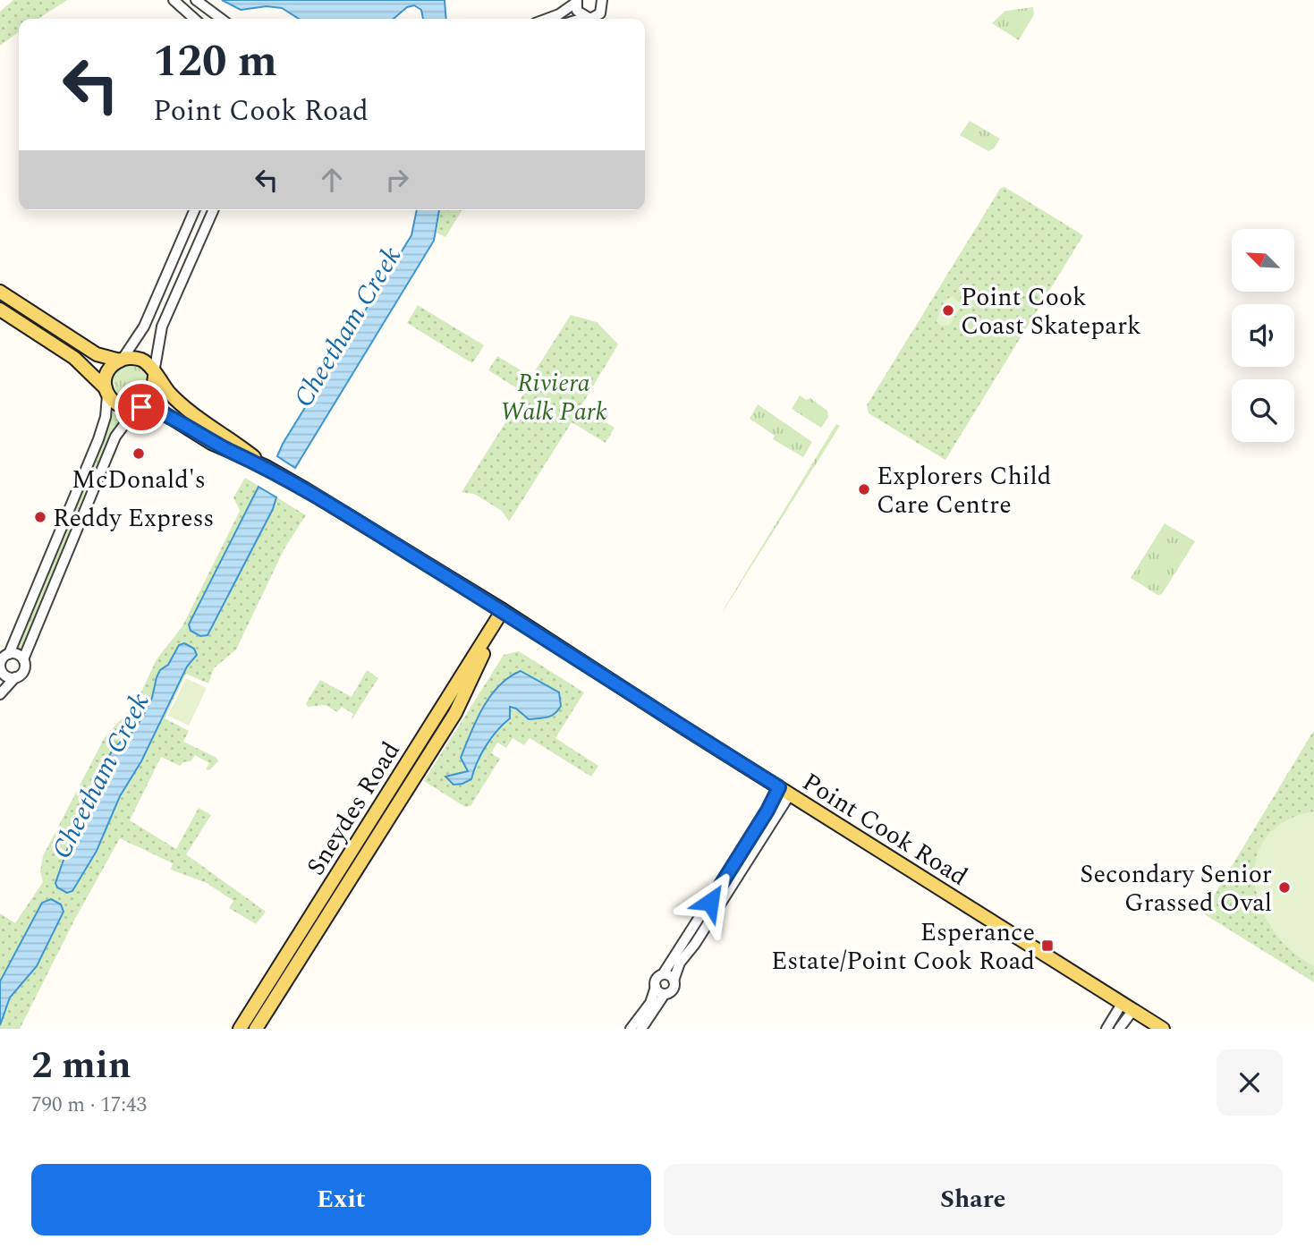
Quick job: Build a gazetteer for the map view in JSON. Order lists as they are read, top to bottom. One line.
{"streets":{"main road":["Sneydes Road","Point Cook Road"]},"crossings":[["Sneydes Road","Point Cook Road"]],"water":["Cheetham Creek"],"parks":["Riviera Walk Park"],"places":{"other":["Point Cook Coast Skatepark","McDonald's","Explorers Child Care Centre","Reddy Express","Secondary Senior Grassed Oval"],"transit":["Esperance Estate/Point Cook Road"]},"north":"top left","page":{"turn":["120 m","Point Cook Road"],"heading":["2 min","790 m · 17:43"],"buttons":["Exit","Share"]}}
